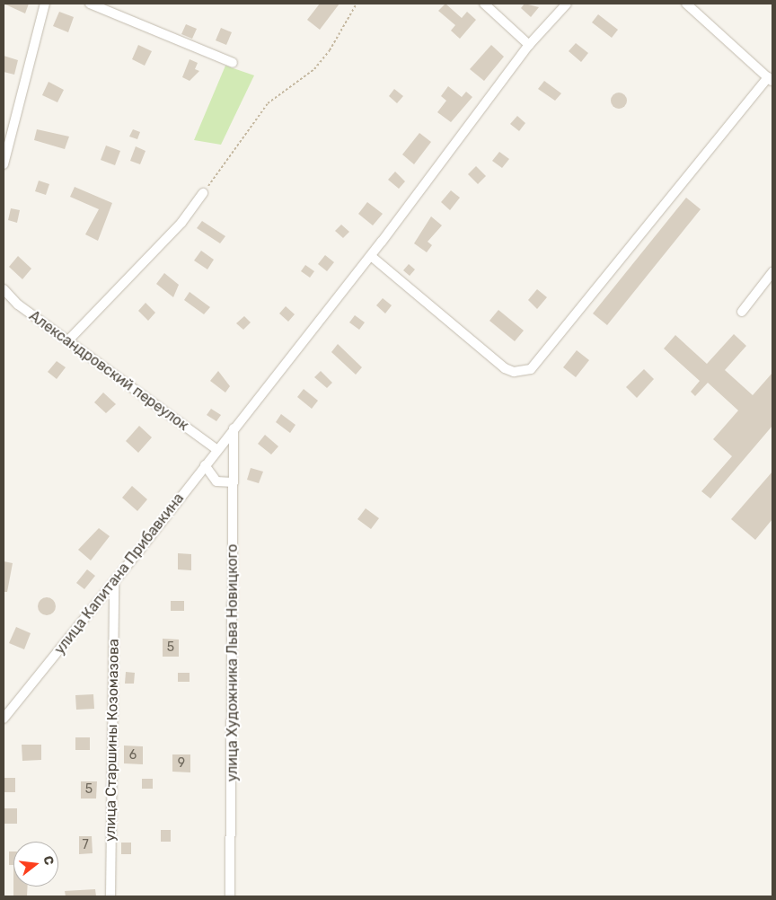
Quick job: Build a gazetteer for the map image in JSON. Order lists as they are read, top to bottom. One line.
{"streets":{"street":["Александровский переулок","улица Капитана Прибавкина","улица Художника Льва Новицкого","улица Старшины Козомазова"]},"crossings":[["Александровский переулок","улица Капитана Прибавкина"],["улица Капитана Прибавкина","улица Художника Льва Новицкого"],["улица Капитана Прибавкина","улица Старшины Козомазова"]],"house_numbers":["5","6","9","5","7"],"north":"right"}
